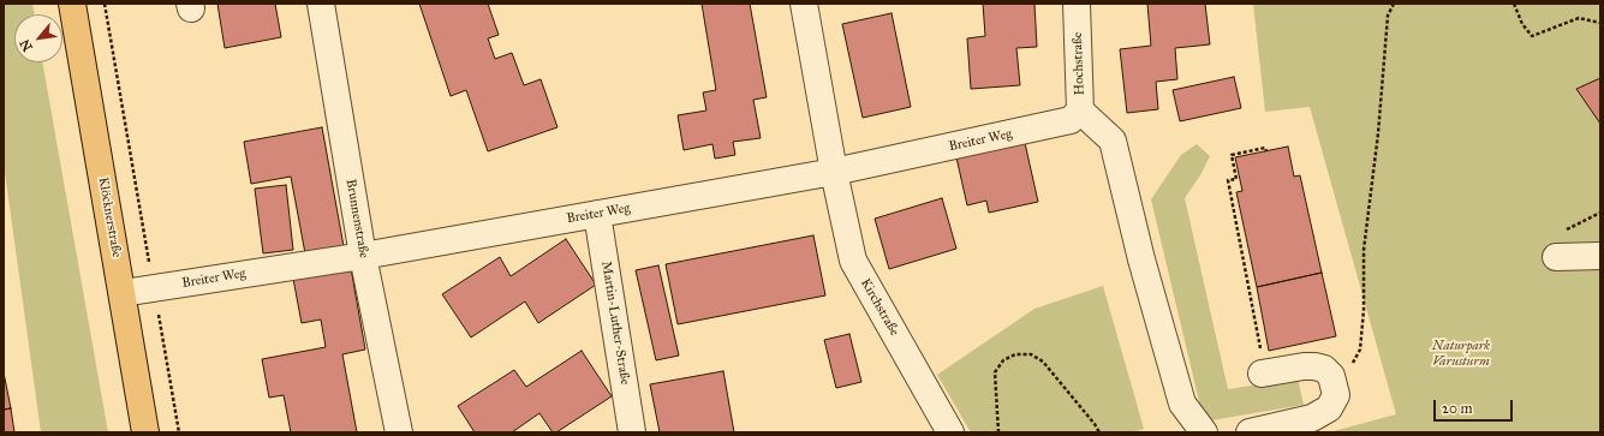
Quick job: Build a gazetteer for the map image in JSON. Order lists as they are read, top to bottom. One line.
{"streets":{"main road":["Klöcknerstraße"],"street":["Hochstraße","Breiter Weg","Brunnenstraße","Kirchstraße","Martin-Luther-Straße"]},"crossings":[["Hochstraße","Breiter Weg"],["Breiter Weg","Klöcknerstraße"],["Breiter Weg","Brunnenstraße"],["Breiter Weg","Kirchstraße"],["Breiter Weg","Martin-Luther-Straße"]],"parks":["Naturpark Varusturm"],"scale_bar":"20 m","north":"bottom left"}
